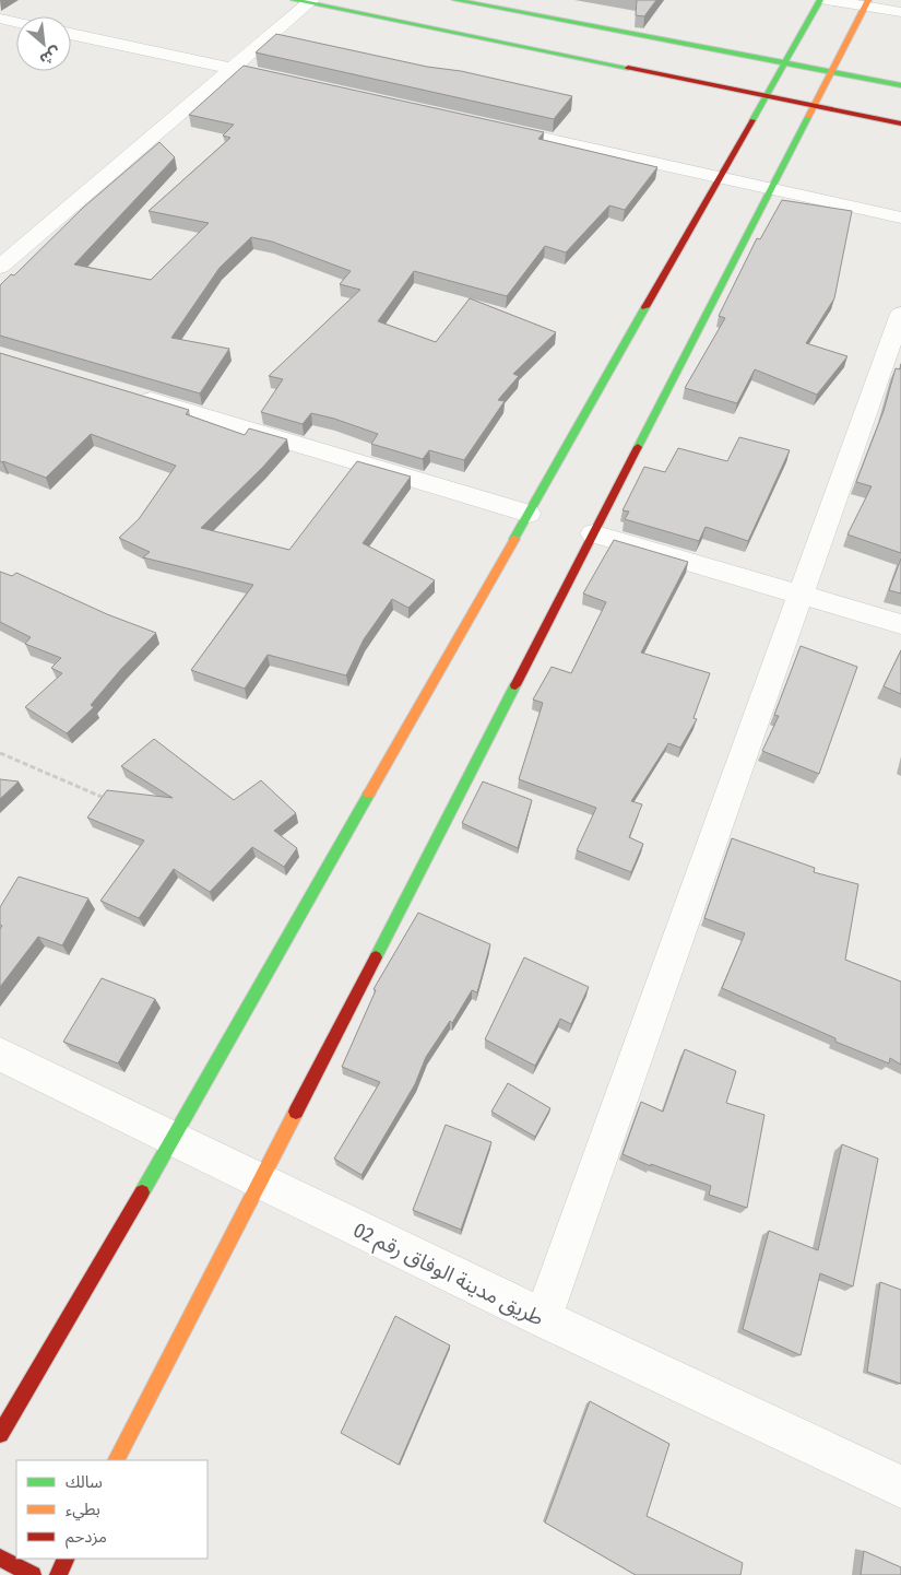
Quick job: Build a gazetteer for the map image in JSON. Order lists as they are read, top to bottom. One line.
{"streets":{"street":["طريق مدينة الوفاق رقم 02"]},"legend":["سالك","بطيء","مزدحم"],"north":"bottom right"}
